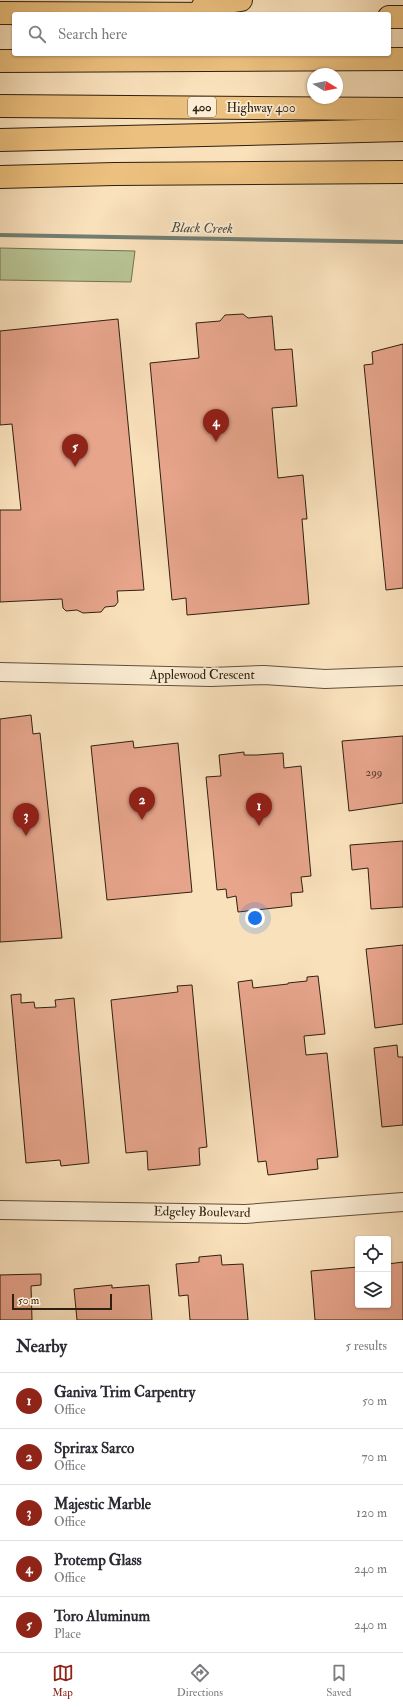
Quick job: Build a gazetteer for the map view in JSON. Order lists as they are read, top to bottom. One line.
{"streets":{"highway":["400","Highway 400"],"street":["Applewood Crescent","Edgeley Boulevard"]},"water":["Black Creek"],"house_numbers":["299"],"scale_bar":"50 m","north":"right","page":{"search":"Search here","pins":["4","5","2","1","3"],"scale":"50 m","heading":["Nearby","5 results"],"list":[{"mark":"1","name":"Ganiva Trim Carpentry","note":"Office","value":"50 m"},{"mark":"2","name":"Sprirax Sarco","note":"Office","value":"70 m"},{"mark":"3","name":"Majestic Marble","note":"Office","value":"120 m"},{"mark":"4","name":"Protemp Glass","note":"Office","value":"240 m"},{"mark":"5","name":"Toro Aluminum","note":"Place","value":"240 m"}],"nav":["Map","Directions","Saved"]}}
